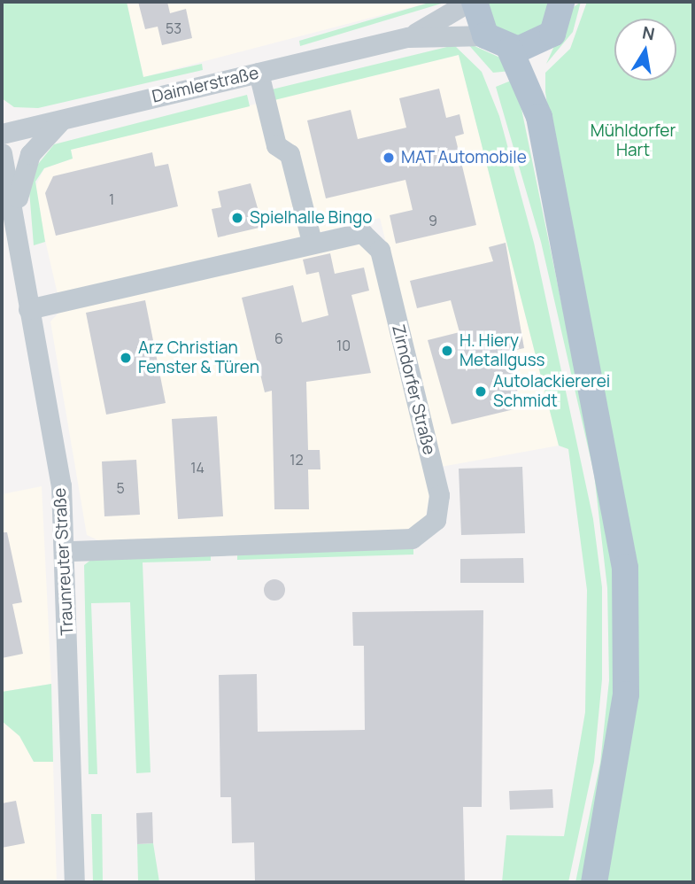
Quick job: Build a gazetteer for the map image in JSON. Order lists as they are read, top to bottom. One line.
{"streets":{"street":["Daimlerstraße","Zirndorfer Straße","Traunreuter Straße"]},"crossings":[["Daimlerstraße","Traunreuter Straße"],["Zirndorfer Straße","Traunreuter Straße"]],"parks":["Mühldorfer Hart"],"places":["MAT Automobile","Spielhalle Bingo","H. Hiery Metallguss","Arz Christian Fenster & Türen","Autolackiererei Schmidt"],"house_numbers":["53","1","9","6","10","12","14","5"],"north":"top"}
